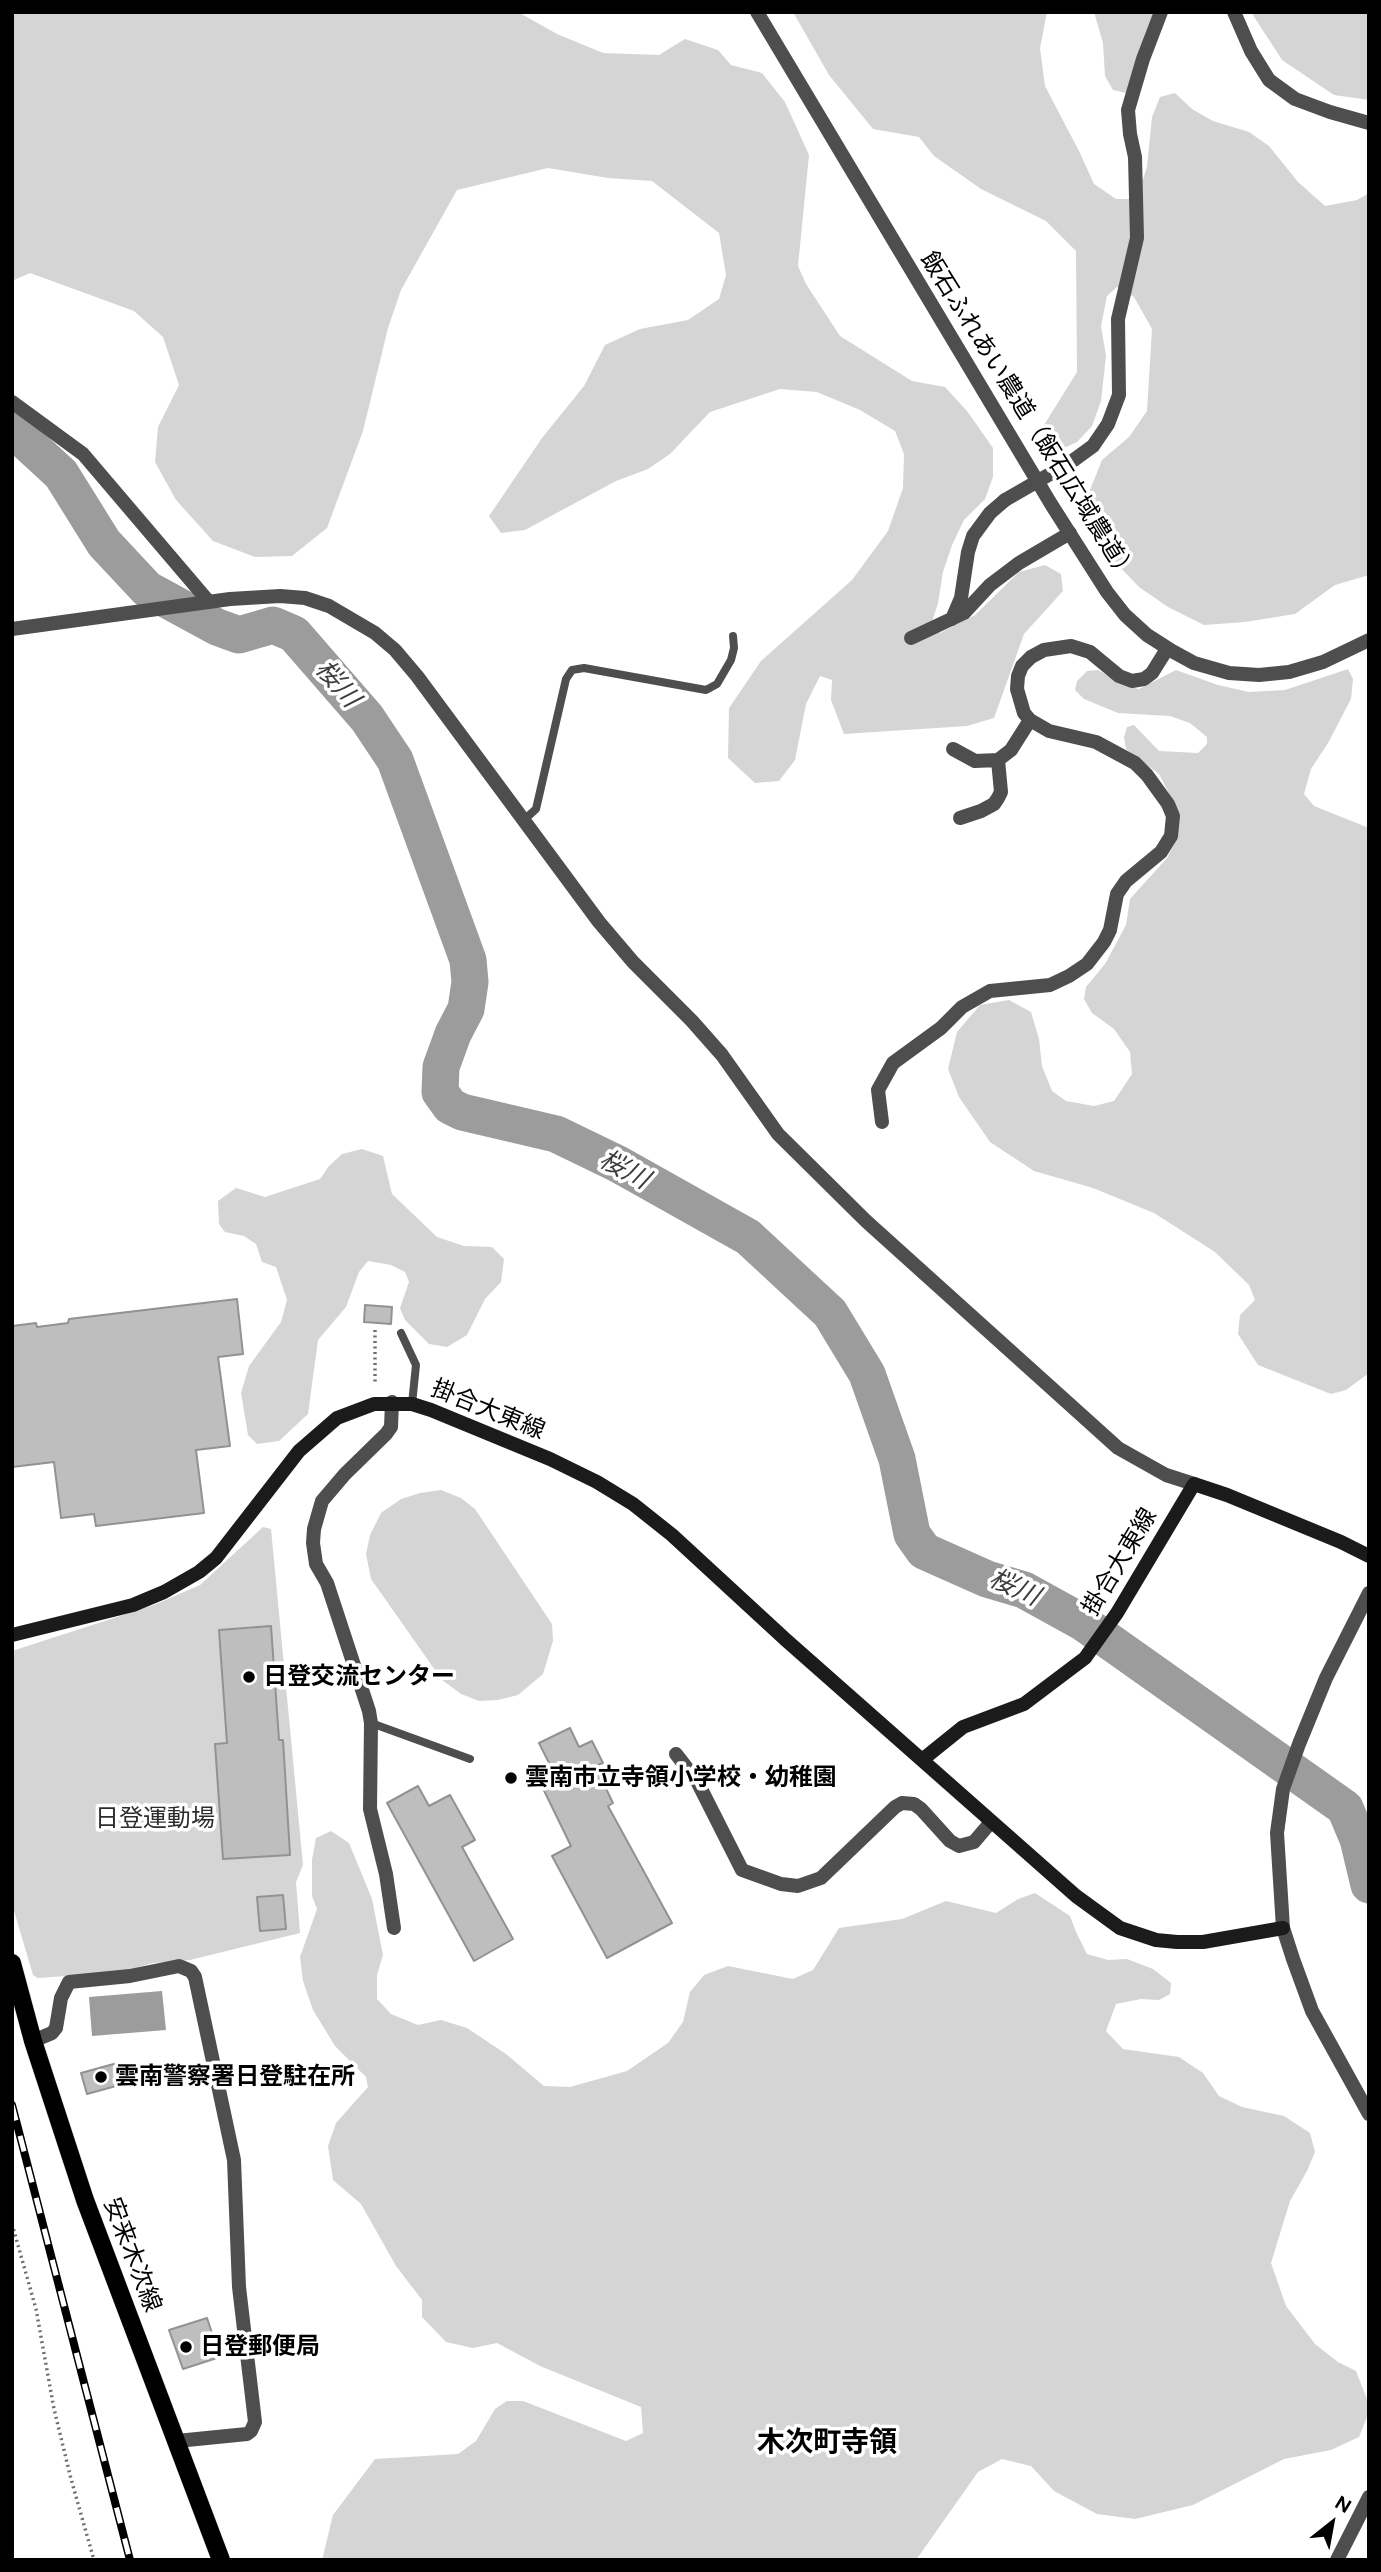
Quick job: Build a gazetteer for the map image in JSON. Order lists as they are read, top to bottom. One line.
{"streets":{"main road":["掛合大東線","安来木次線"],"street":["飯石ふれあい農道（飯石広域農道）"]},"districts":["木次町寺領"],"water":["桜川"],"parks":["日登運動場"],"places":["日登交流センター","雲南市立寺領小学校・幼稚園","雲南警察署日登駐在所","日登郵便局"],"north":"top right"}
